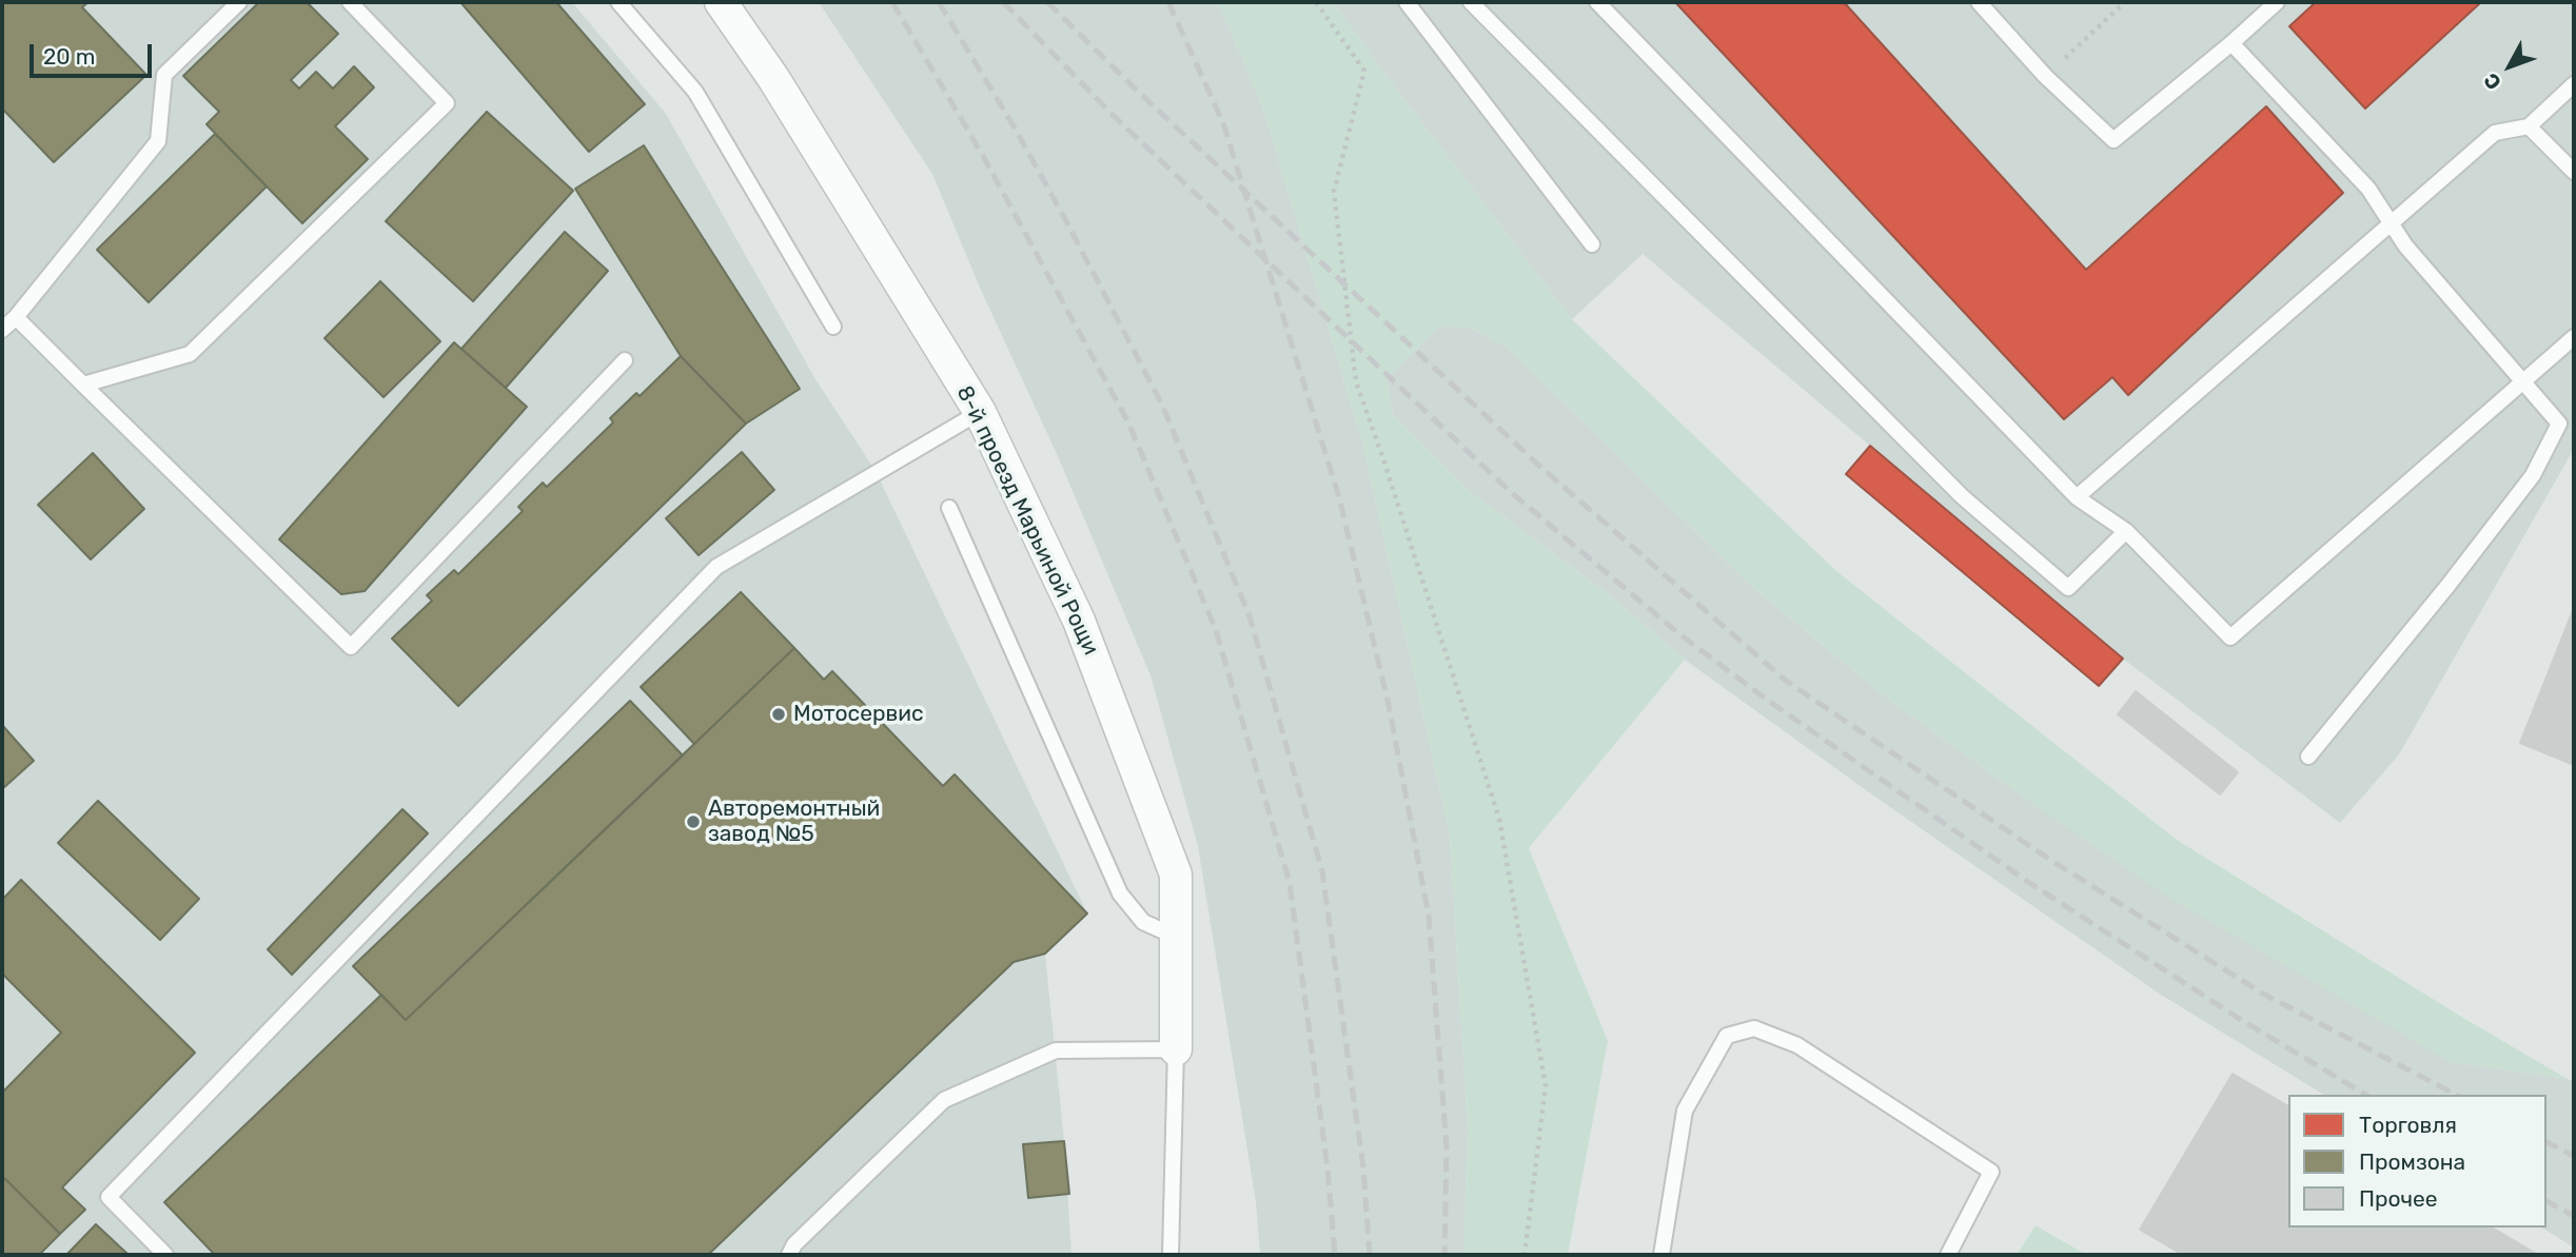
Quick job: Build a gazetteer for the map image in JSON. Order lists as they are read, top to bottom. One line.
{"streets":{"street":["8-й проезд Марьиной Рощи"]},"places":["Мотосервис","Авторемонтный завод №5"],"legend":["Торговля","Промзона","Прочее"],"scale_bar":"20 m","north":"bottom left"}
